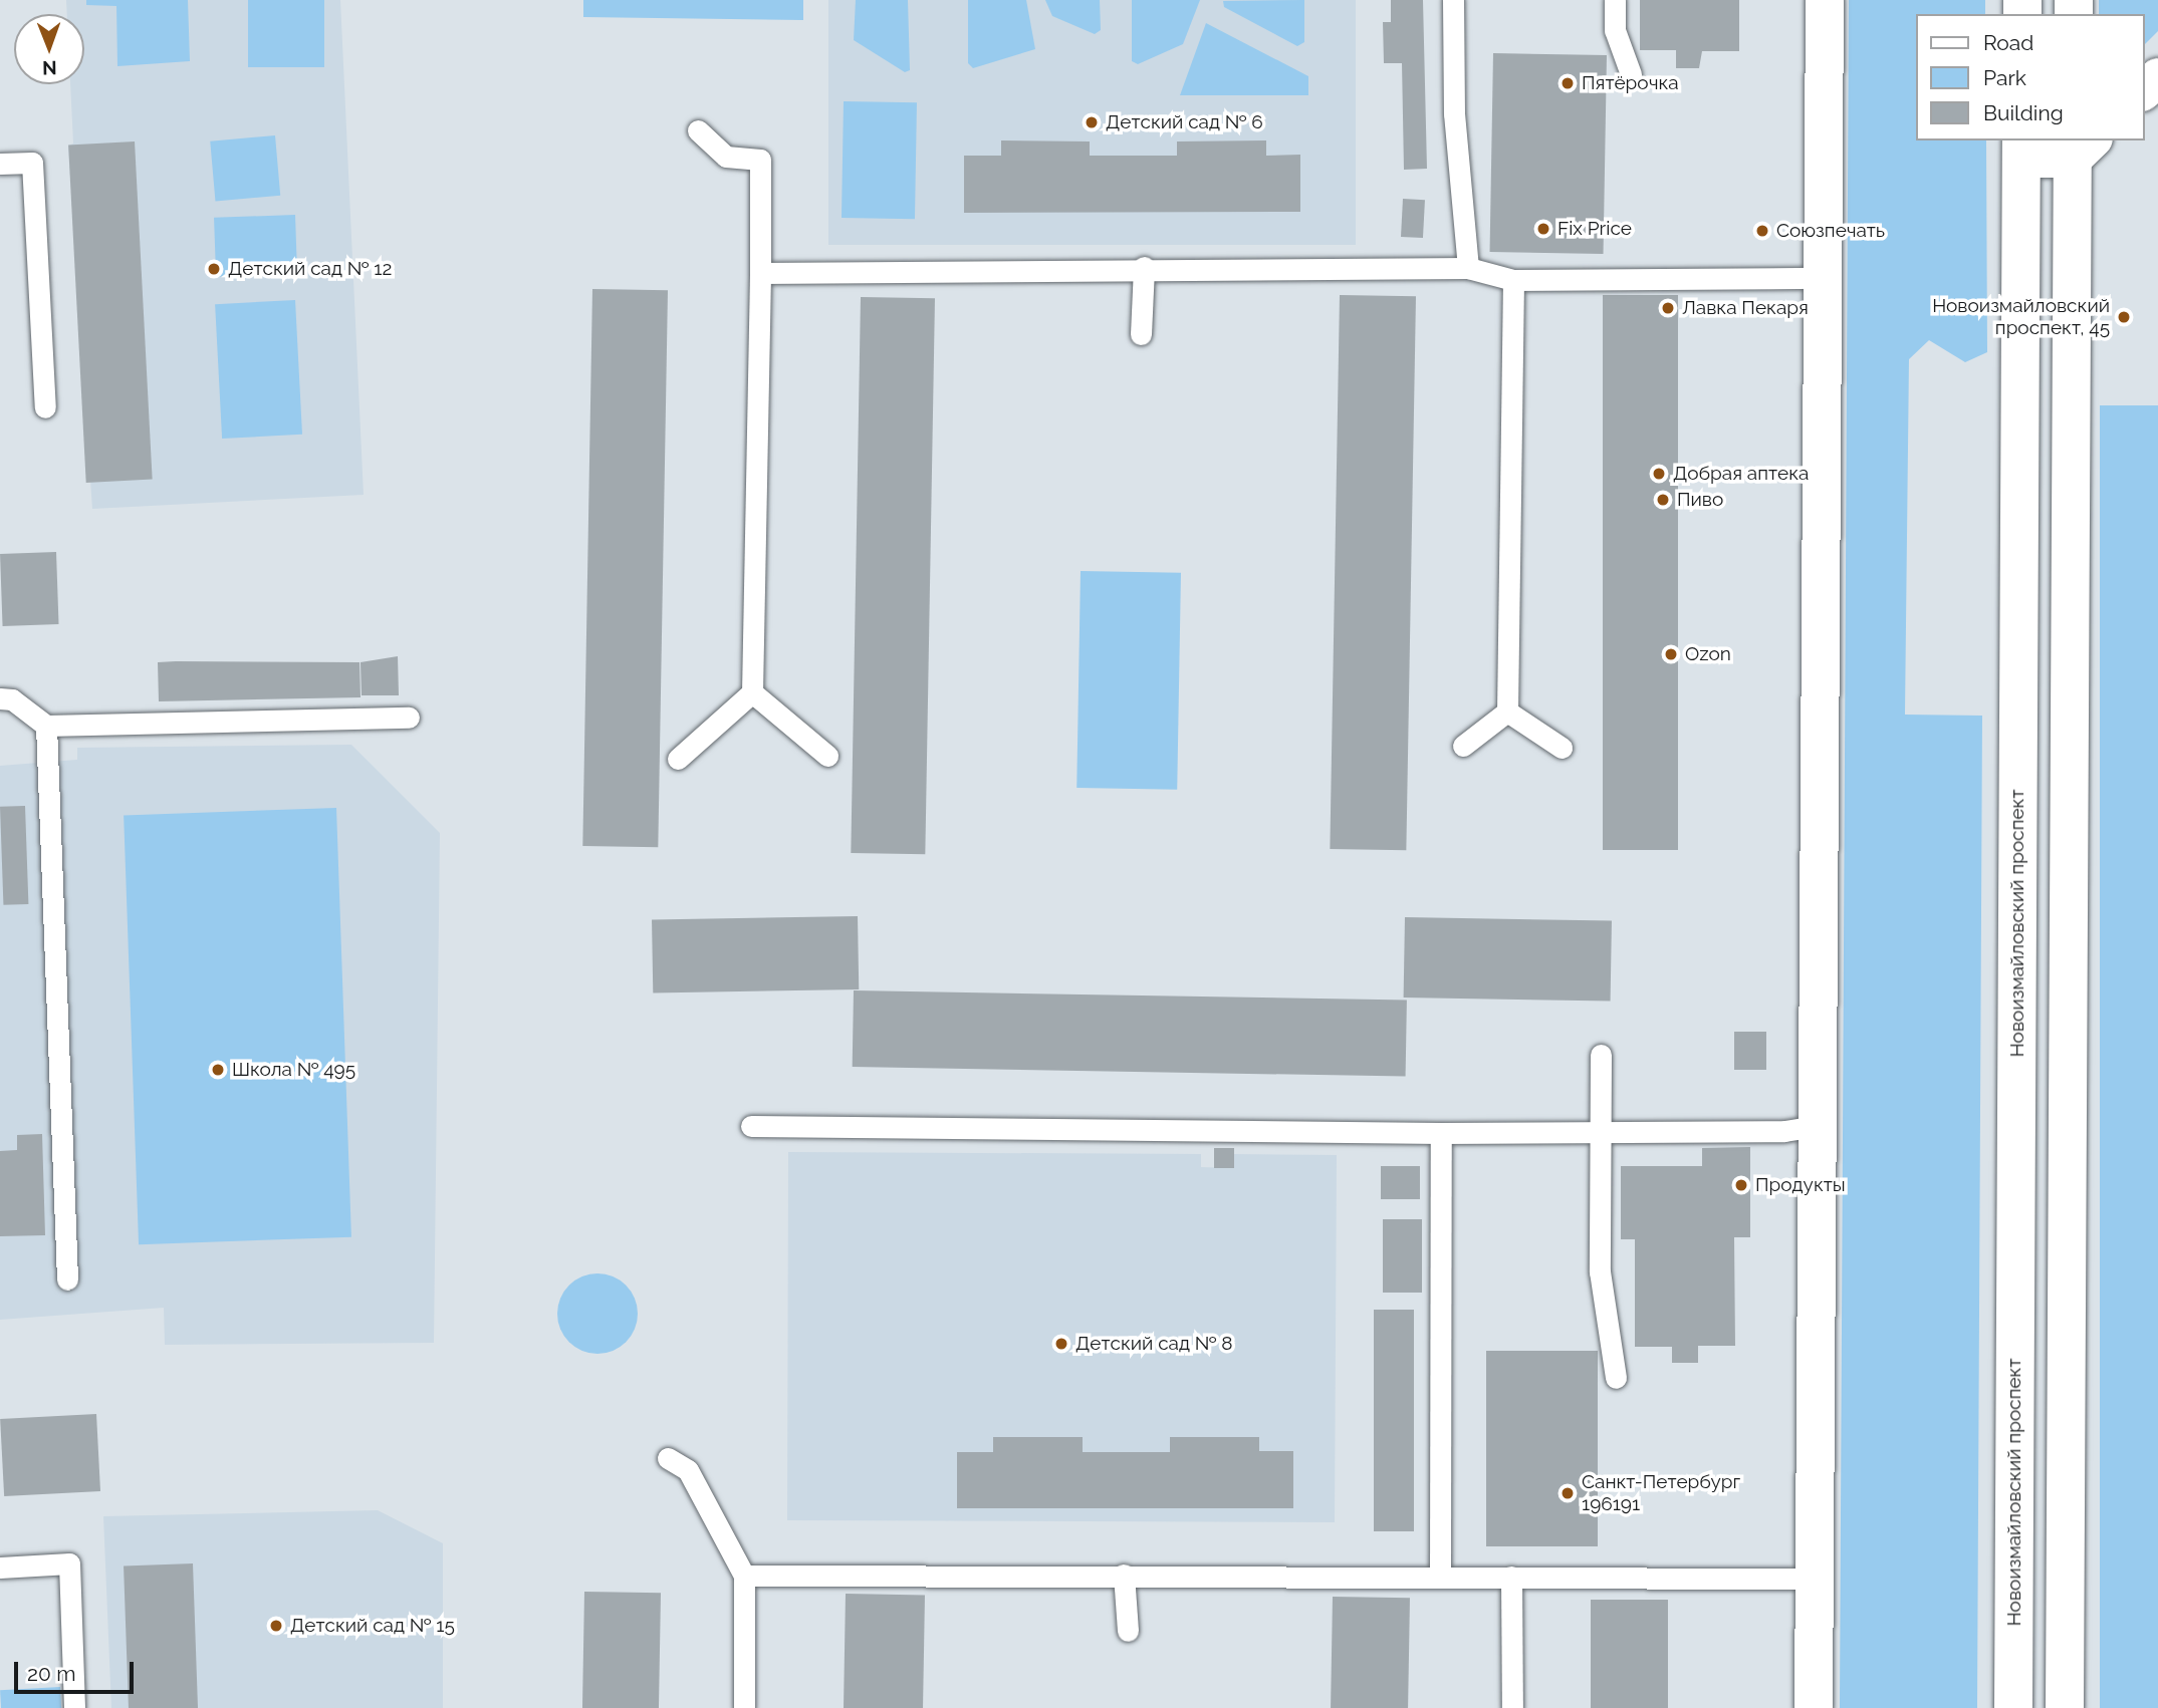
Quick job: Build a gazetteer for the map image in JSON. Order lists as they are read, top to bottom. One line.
{"streets":{"street":["Новоизмайловский проспект"]},"places":["Пятёрочка","Детский сад № 6","Fix Price","Союзпечать","Детский сад № 12","Лавка Пекаря","Новоизмайловский проспект, 45","Добрая аптека","Пиво","Ozon","Школа № 495","Продукты","Детский сад № 8","Санкт-Петербург 196191","Детский сад № 15"],"legend":["Road","Park","Building"],"scale_bar":"20 m","north":"bottom"}
